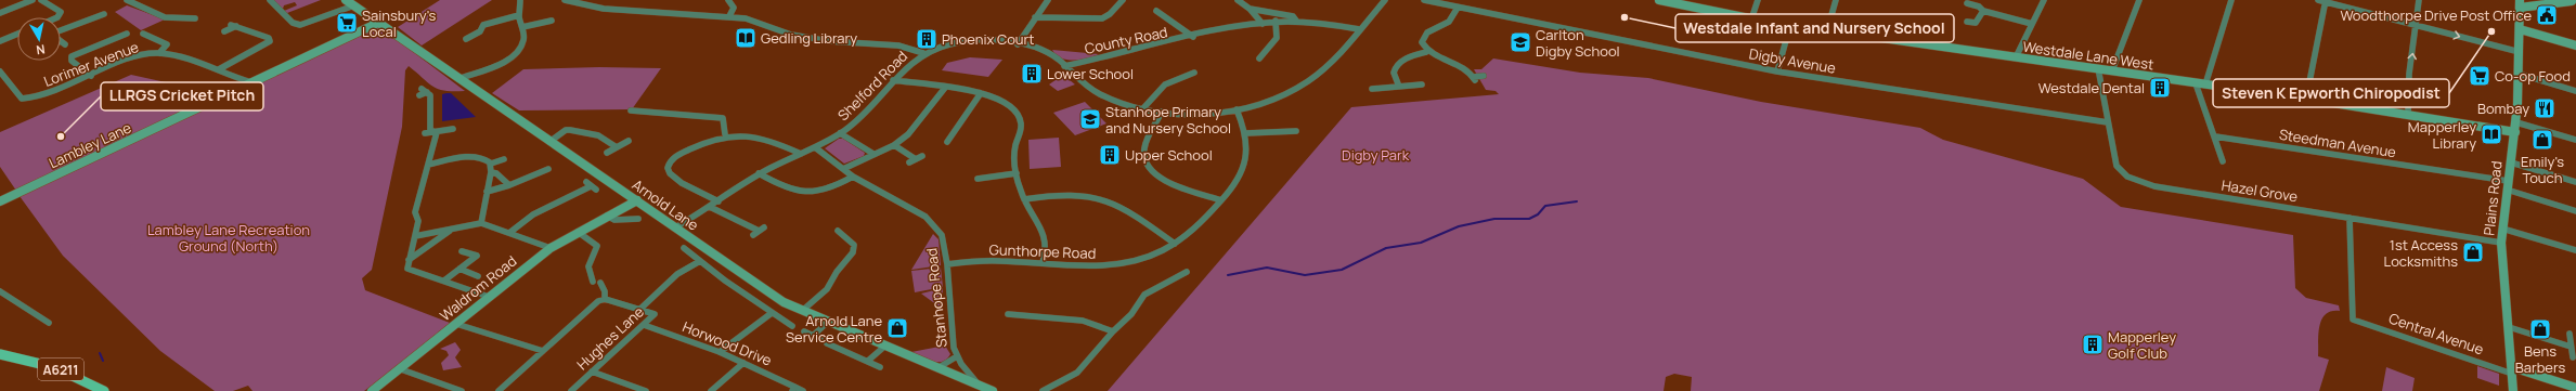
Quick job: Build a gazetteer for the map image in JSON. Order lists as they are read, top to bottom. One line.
{"streets":{"main road":["A6211"],"street":["County Road","Westdale Lane West","Digby Avenue","Lorimer Avenue","Shelford Road","Steedman Avenue","Lambley Lane","Hazel Grove","Plains Road","Arnold Lane","Gunthorpe Road","Waldrom Road","Stanhope Road","Central Avenue","Hughes Lane","Horwood Drive"]},"crossings":[["County Road","Shelford Road"],["Westdale Lane West","Hazel Grove"],["Westdale Lane West","Plains Road"],["Digby Avenue","Hazel Grove"],["Lorimer Avenue","Lambley Lane"],["Shelford Road","Arnold Lane"],["Shelford Road","Gunthorpe Road"],["Shelford Road","Stanhope Road"],["Steedman Avenue","Plains Road"],["Lambley Lane","Arnold Lane"],["Hazel Grove","Plains Road"],["Hazel Grove","Central Avenue"],["Plains Road","Central Avenue"],["Arnold Lane","Waldrom Road"],["Arnold Lane","Stanhope Road"],["Gunthorpe Road","Stanhope Road"],["Hughes Lane","Horwood Drive"]],"parks":["Digby Park","Lambley Lane Recreation Ground (North)"],"places":{"public building":["Woodthorpe Drive Post Office"],"other":["Westdale Infant and Nursery School","Steven K Epworth Chiropodist","LLRGS Cricket Pitch"],"supermarket":["Sainsbury's Local","Co-op Food"],"library":["Gedling Library","Mapperley Library"],"building":["Phoenix Court","Lower School","Westdale Dental","Upper School","Mapperley Golf Club"],"school or university":["Carlton Digby School","Stanhope Primary and Nursery School"],"restaurant":["Bombay"],"shop":["Emily's Touch","1st Access Locksmiths","Arnold Lane Service Centre","Bens Barbers"]},"north":"bottom"}
